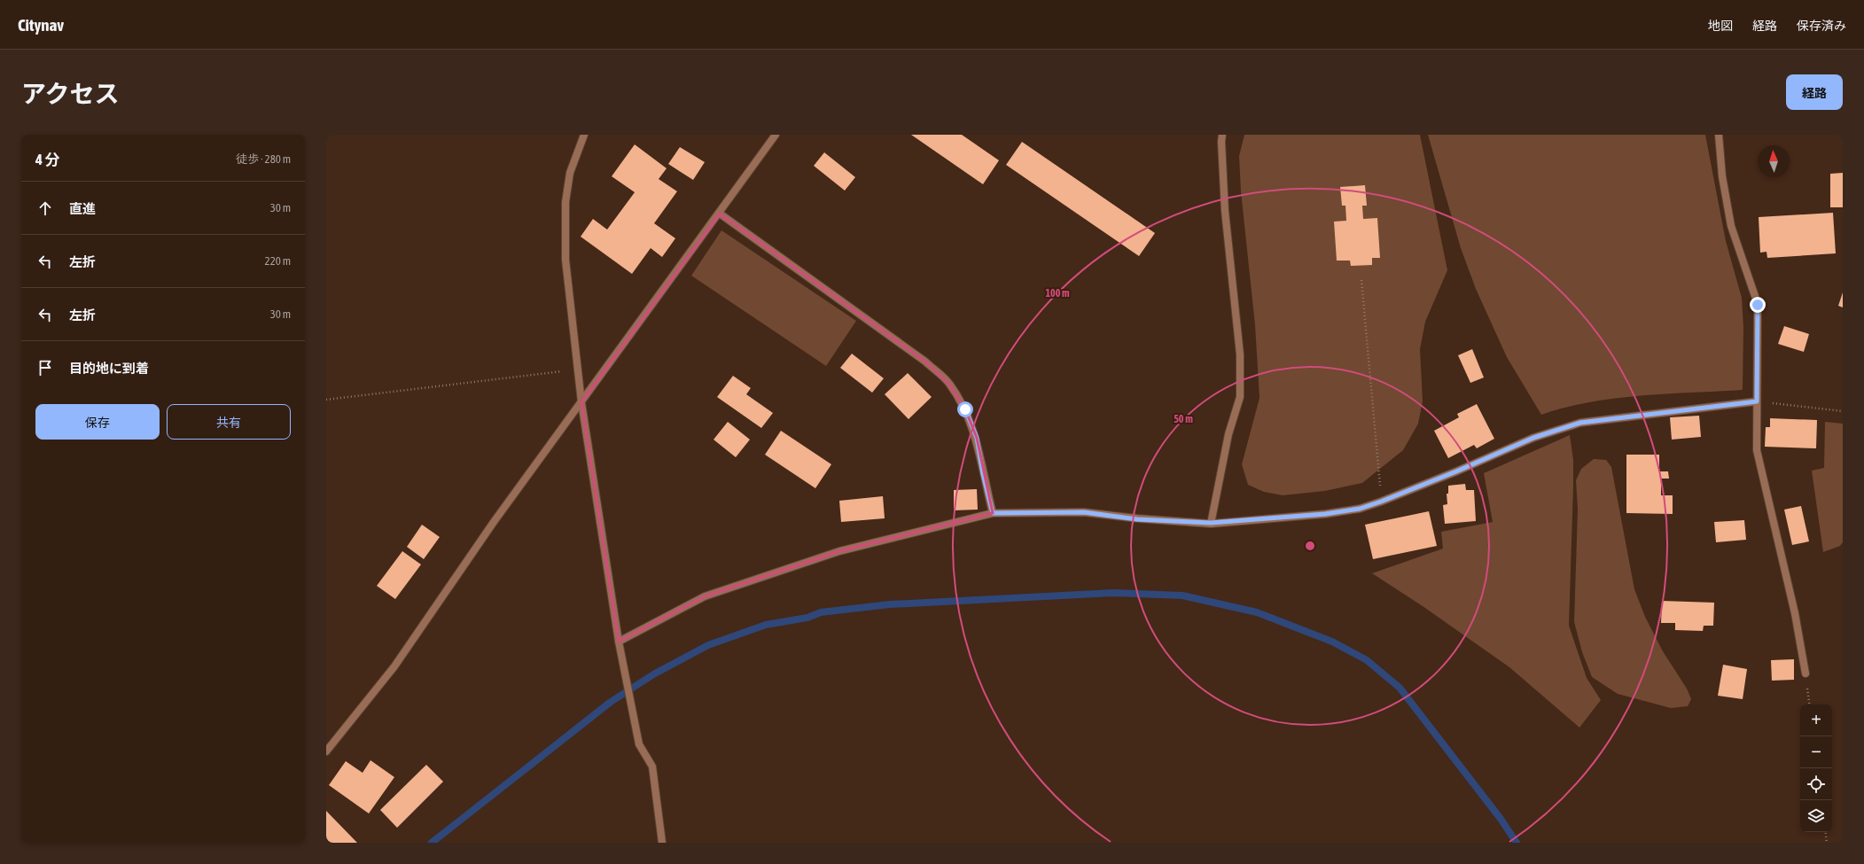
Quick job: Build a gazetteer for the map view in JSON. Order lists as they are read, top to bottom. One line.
{"north":"top","page":{"header":"Citynav","nav":["地図","経路","保存済み"],"title":"アクセス","buttons":["経路",["保存","共有"]],"heading":["4 分","徒歩 · 280 m"],"list":[["直進","30 m"],["左折","220 m"],["左折","30 m"],"目的地に到着"],"map_buttons":["+","−"]},"rings":["100 m","50 m"]}
